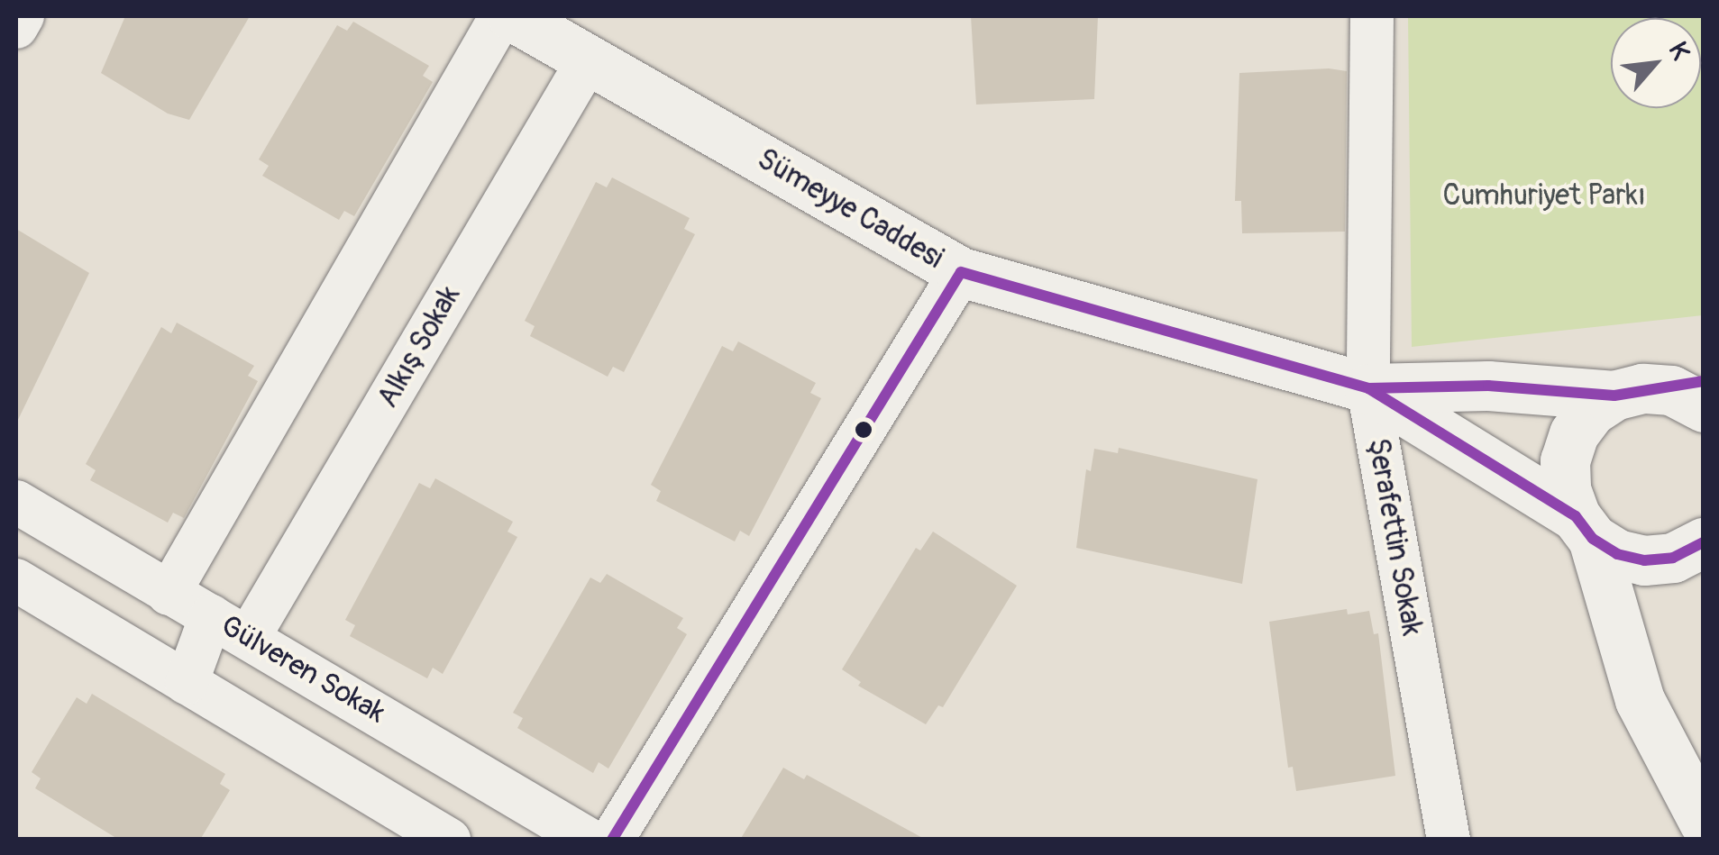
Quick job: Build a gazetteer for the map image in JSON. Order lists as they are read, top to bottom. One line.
{"streets":{"street":["Sümeyye Caddesi","Alkış Sokak","Şerafettin Sokak","Gülveren Sokak"]},"crossings":[["Sümeyye Caddesi","Alkış Sokak"],["Sümeyye Caddesi","Şerafettin Sokak"],["Alkış Sokak","Gülveren Sokak"]],"parks":["Cumhuriyet Parkı"],"north":"top right"}
